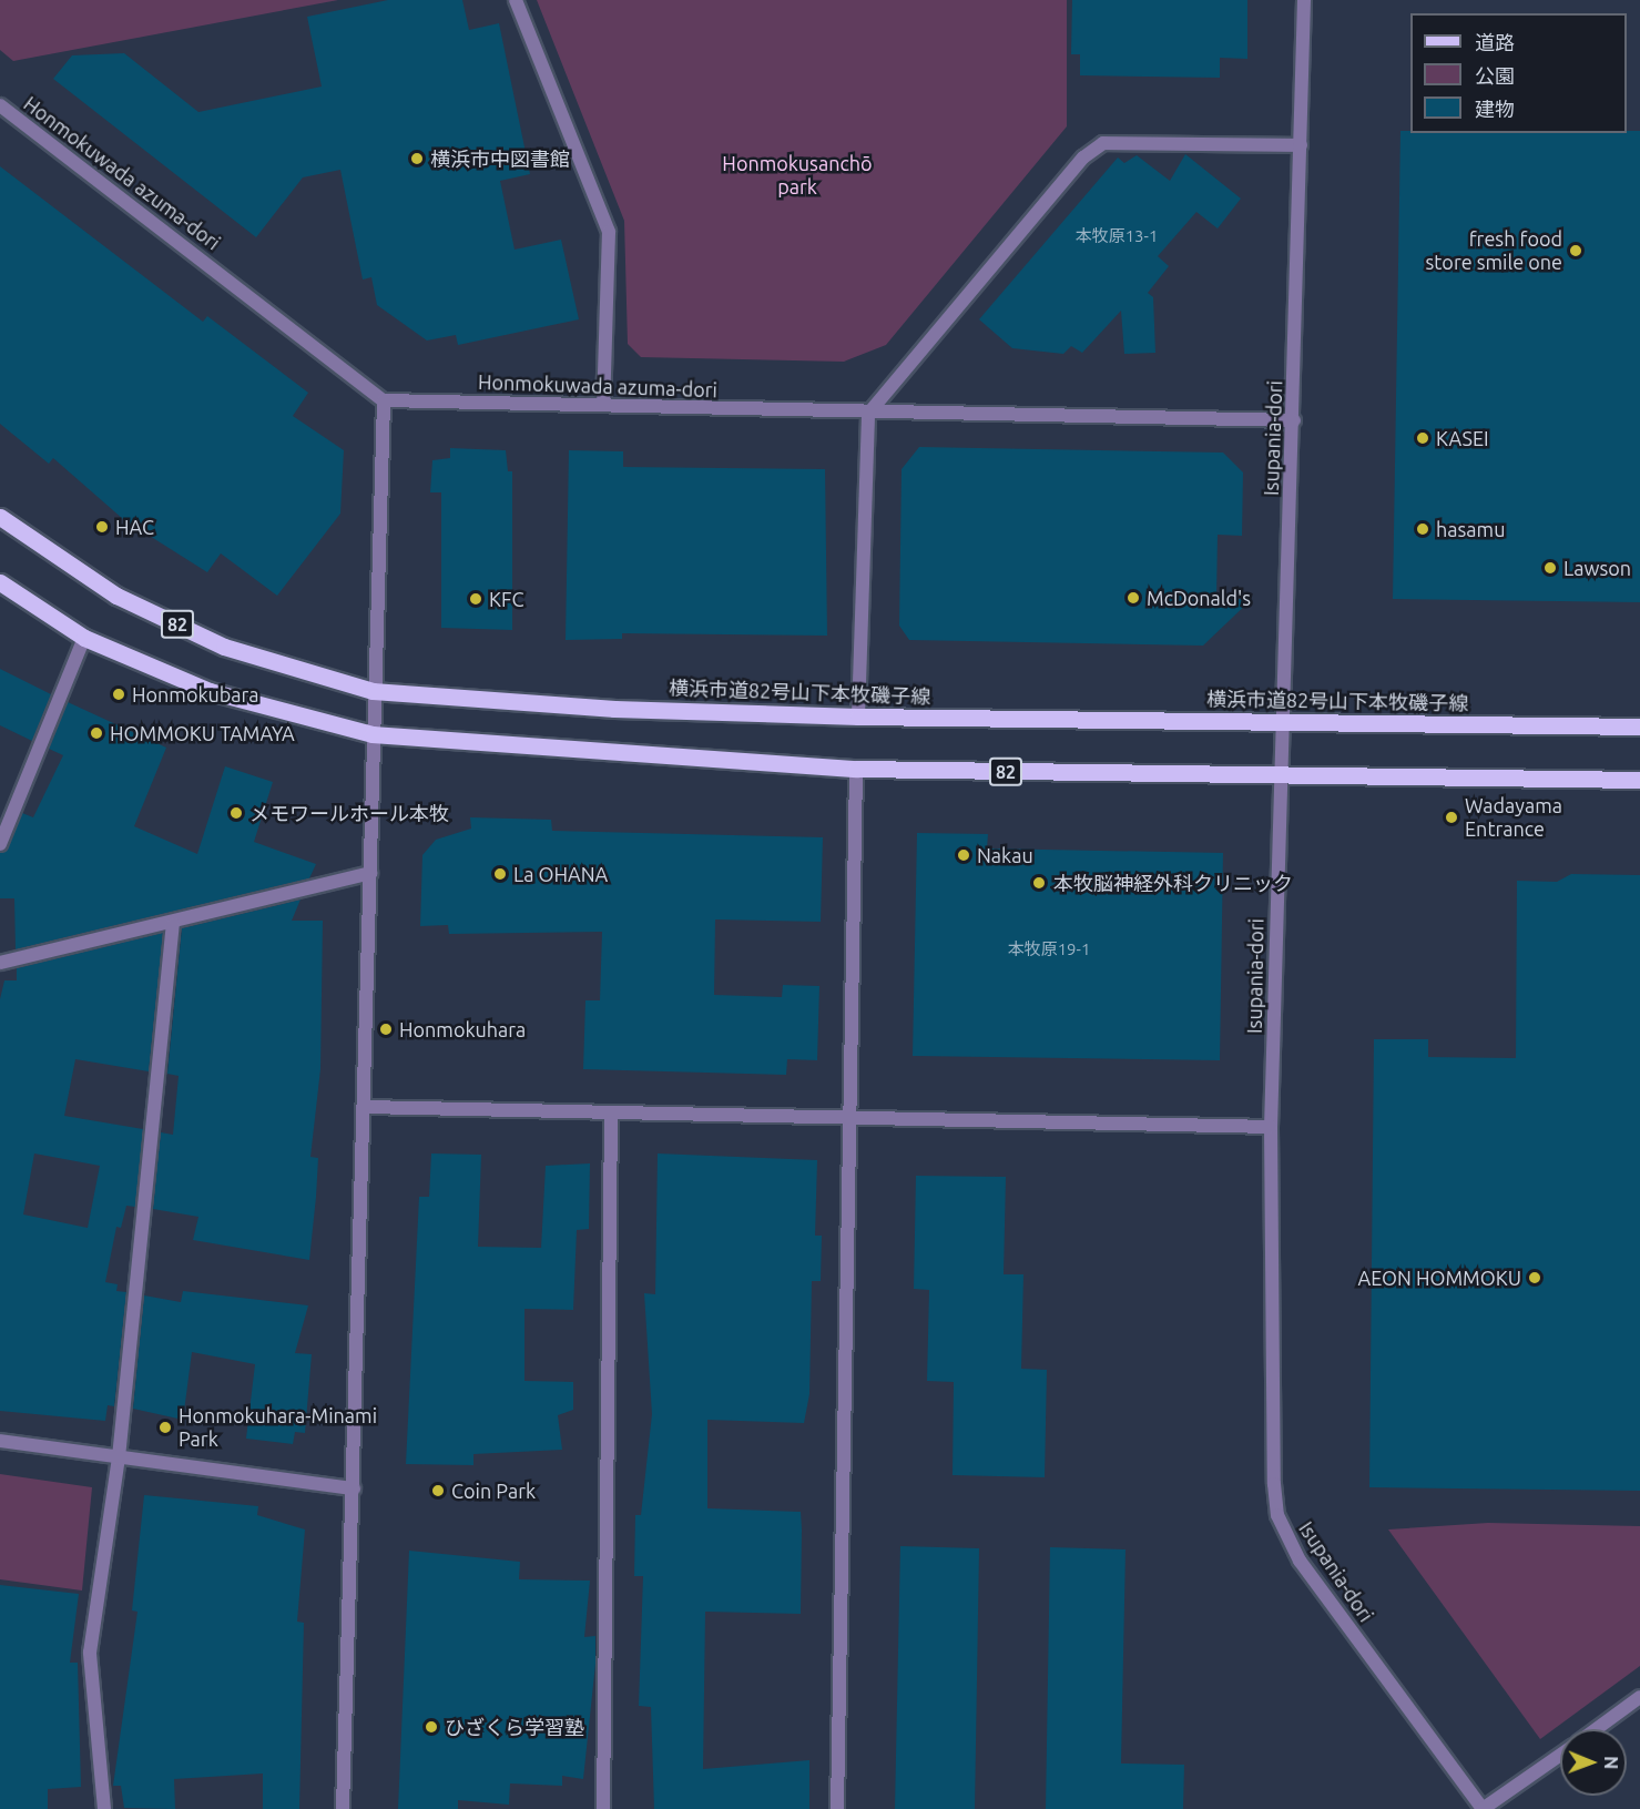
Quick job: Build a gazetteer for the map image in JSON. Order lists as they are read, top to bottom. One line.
{"streets":{"main road":["82","横浜市道82号山下本牧磯子線"],"street":["Honmokuwada azuma-dori","Isupania-dori"]},"crossings":[["Honmokuwada azuma-dori","Isupania-dori"],["Isupania-dori","82"],["Isupania-dori","横浜市道82号山下本牧磯子線"]],"parks":["Honmokusanchō park"],"places":["横浜市中図書館","fresh food store smile one","KASEI","HAC","hasamu","Lawson","McDonald's","KFC","Honmokubara","HOMMOKU TAMAYA","メモワールホール本牧","Wadayama Entrance","Nakau","La OHANA","本牧脳神経外科クリニック","Honmokuhara","AEON HOMMOKU","Honmokuhara-Minami Park","Coin Park","ひざくら学習塾"],"house_numbers":["本牧原13-1","本牧原19-1"],"legend":["道路","公園","建物"],"north":"right"}
